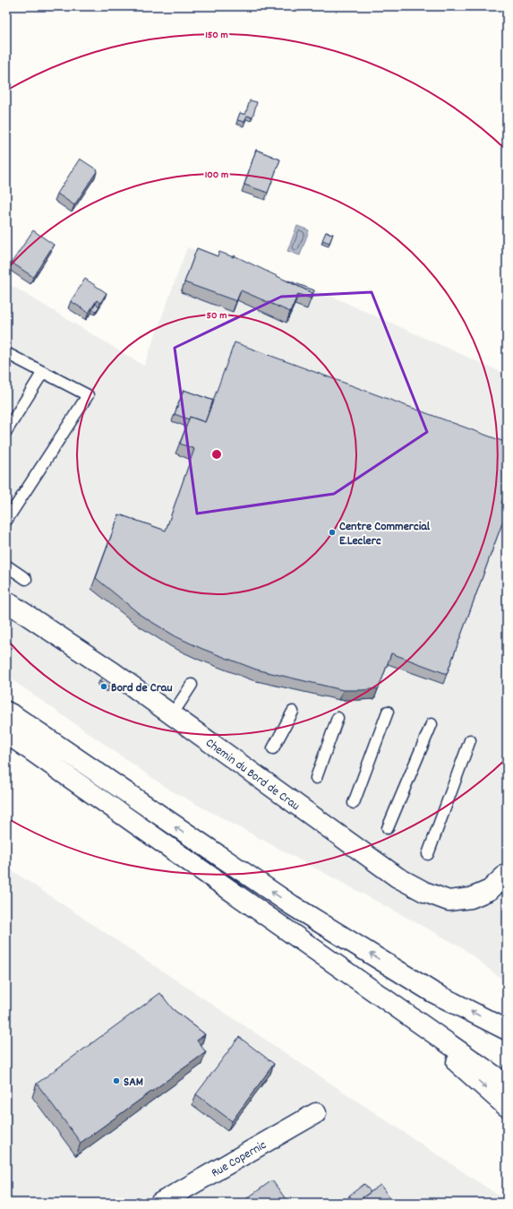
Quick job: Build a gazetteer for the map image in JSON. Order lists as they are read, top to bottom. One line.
{"streets":{"main road":["Chemin du Bord de Crau","Rue Copernic"]},"places":["Centre Commercial E.Leclerc","Bord de Crau","SAM"],"rings":["150 m","100 m","50 m"]}
